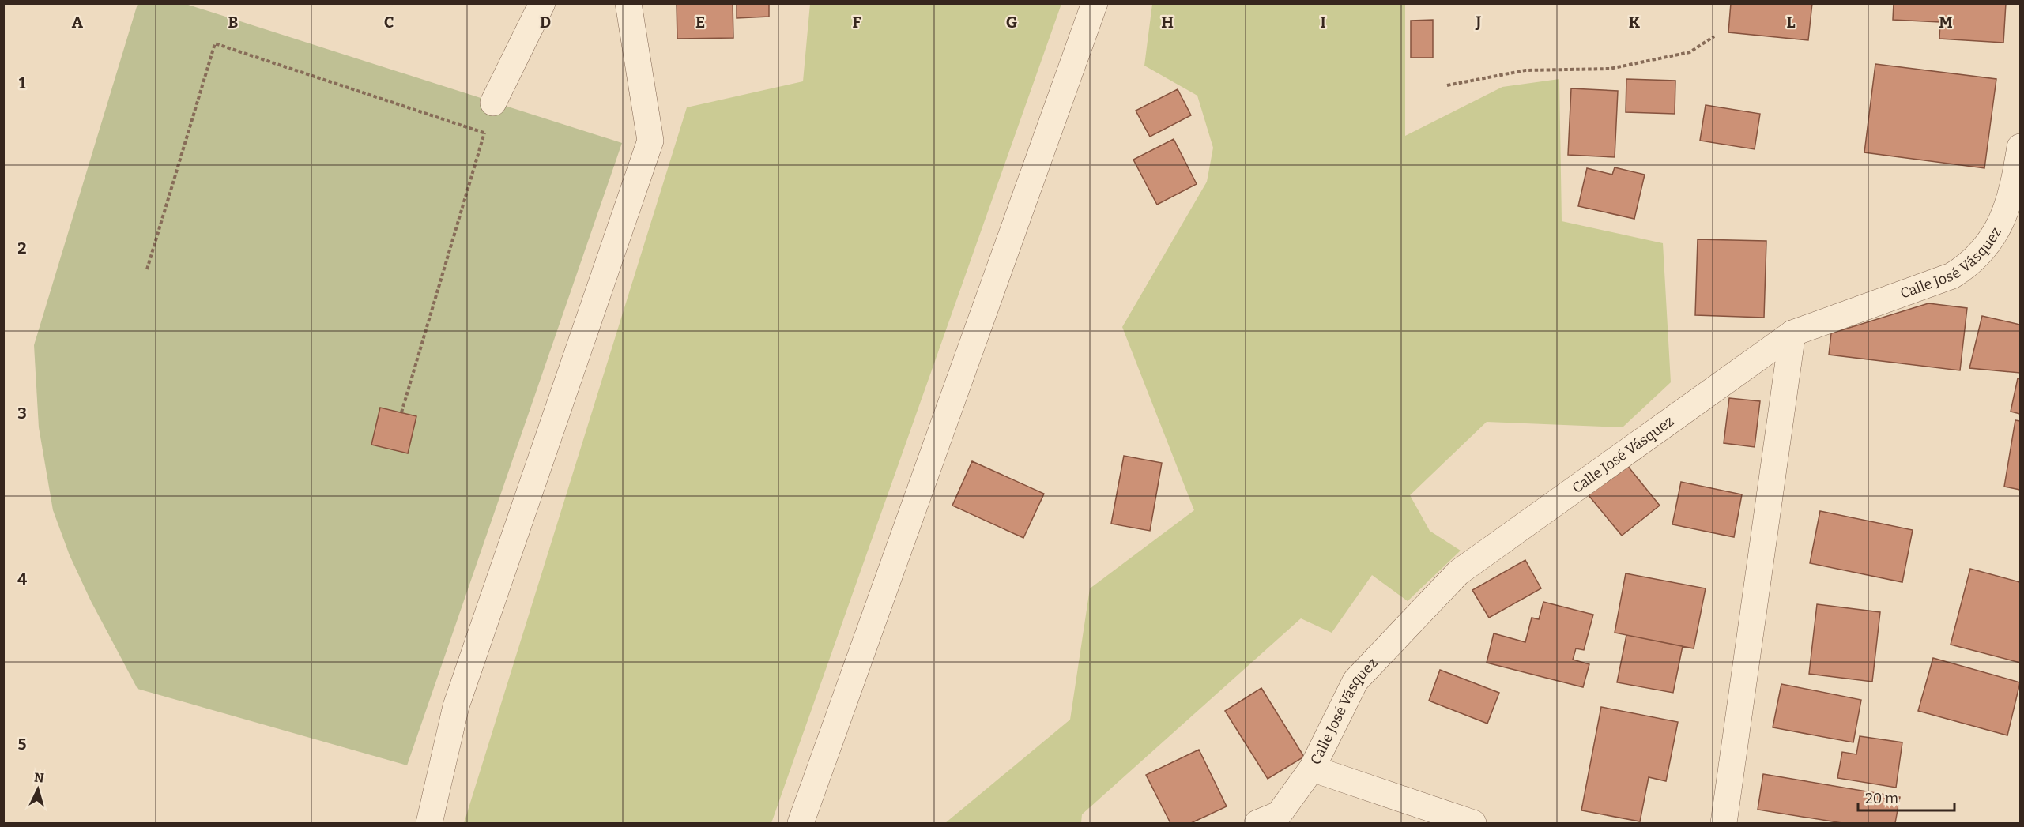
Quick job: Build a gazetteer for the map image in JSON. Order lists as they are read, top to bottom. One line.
{"streets":{"street":["Calle José Vásquez"]},"scale_bar":"20 m","north":"top","grid":{"columns":["A","B","C","D","E","F","G","H","I","J","K","L","M"],"rows":["1","2","3","4","5"]}}
